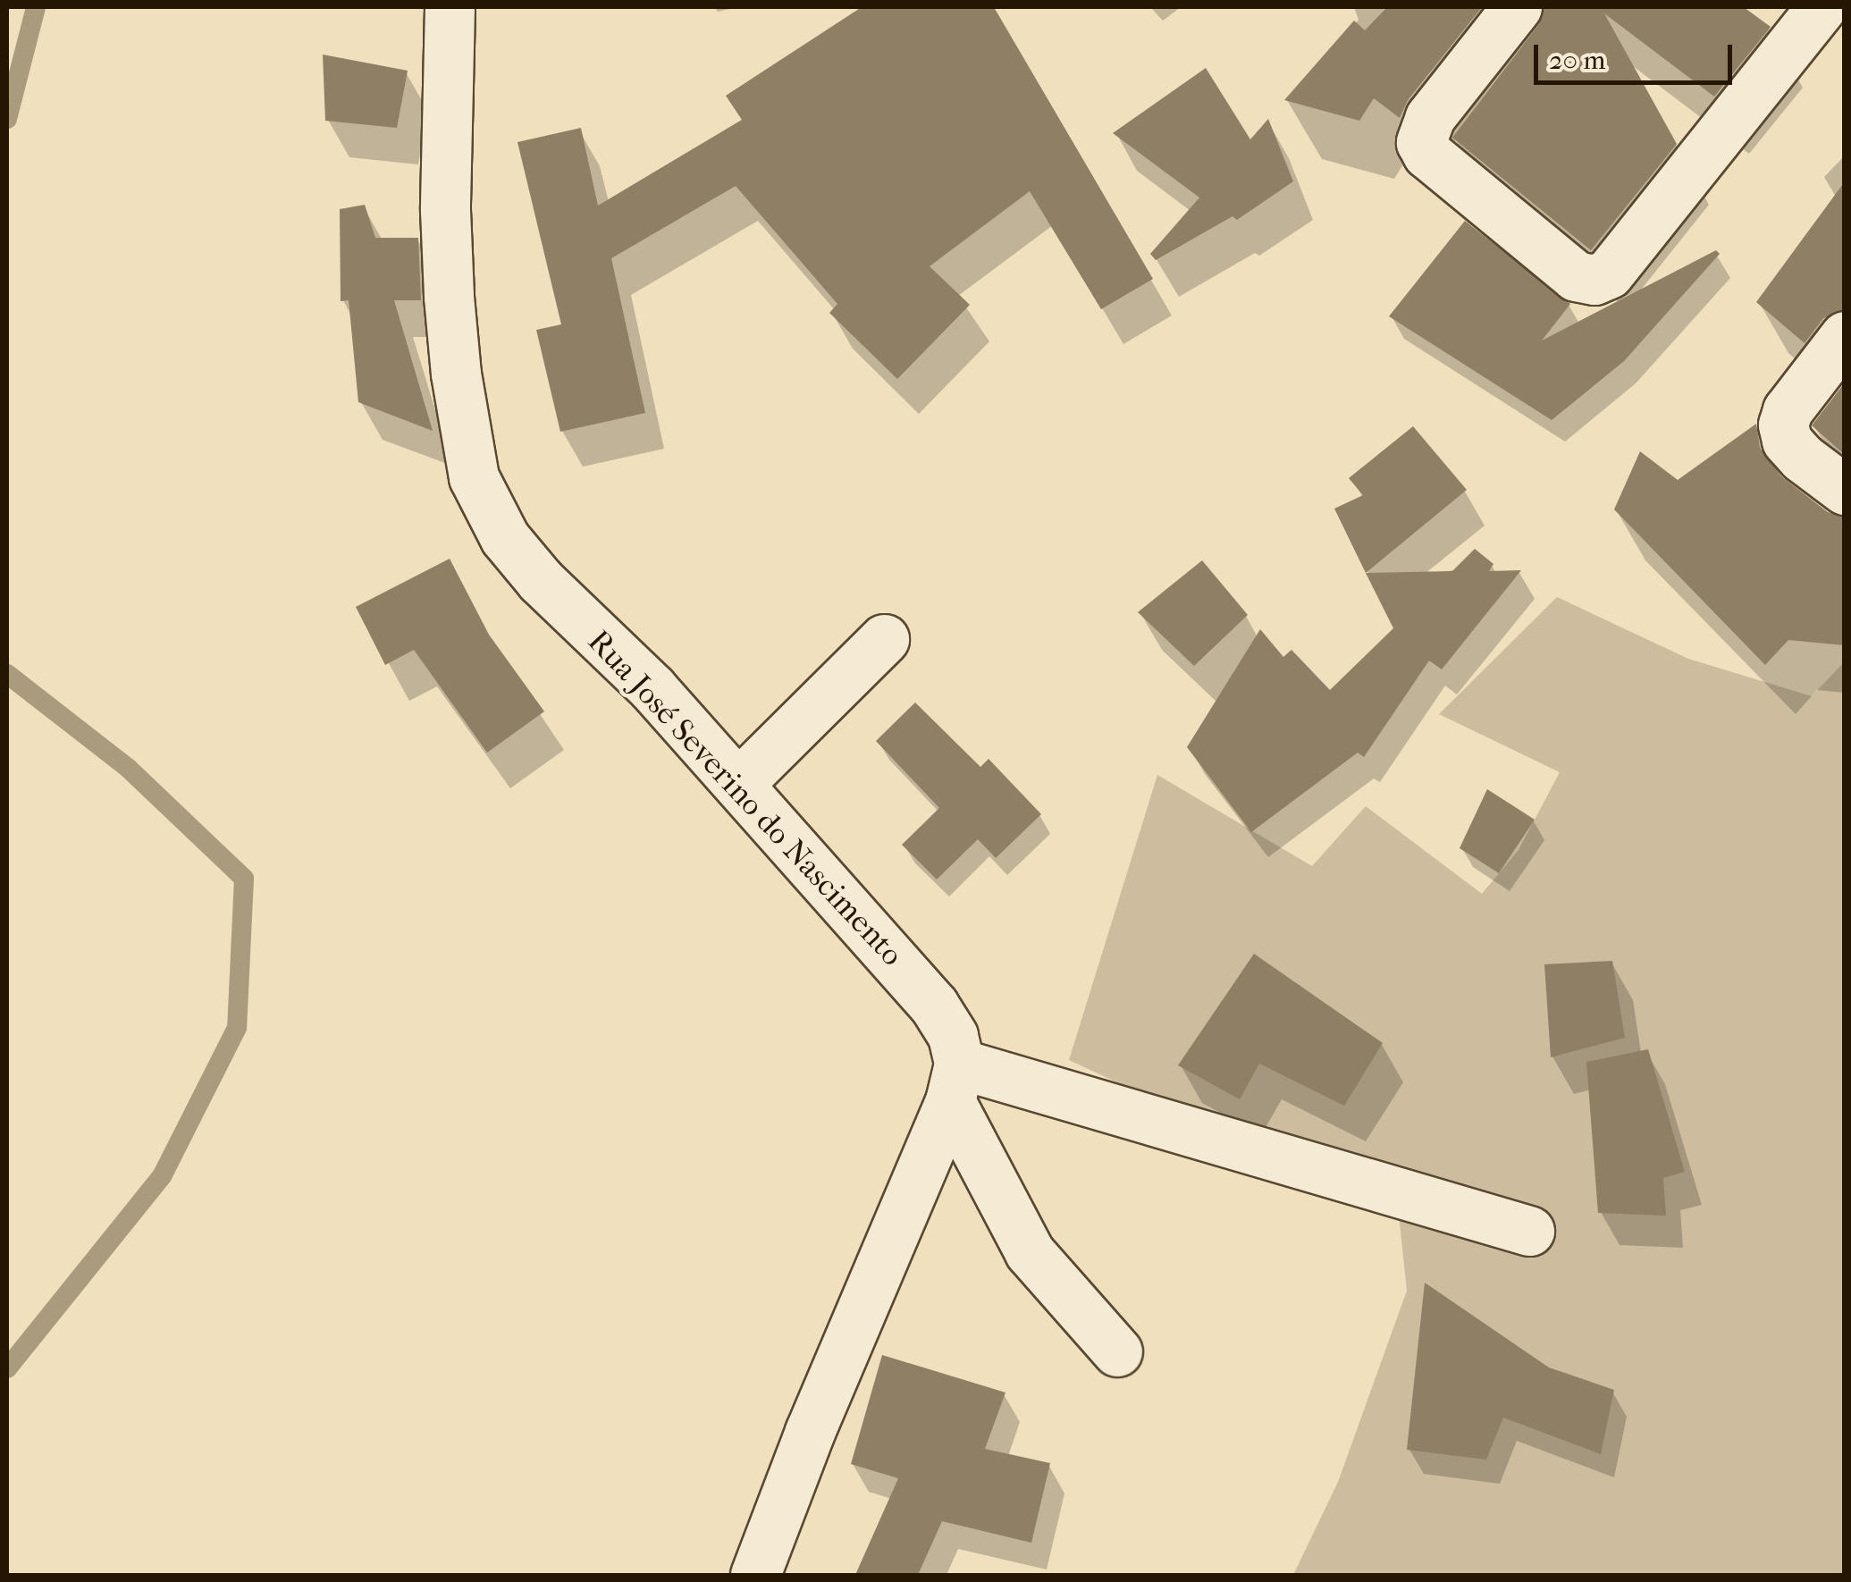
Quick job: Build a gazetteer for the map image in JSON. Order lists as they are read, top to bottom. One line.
{"streets":{"street":["Rua José Severino do Nascimento"]},"scale_bar":"20 m"}
